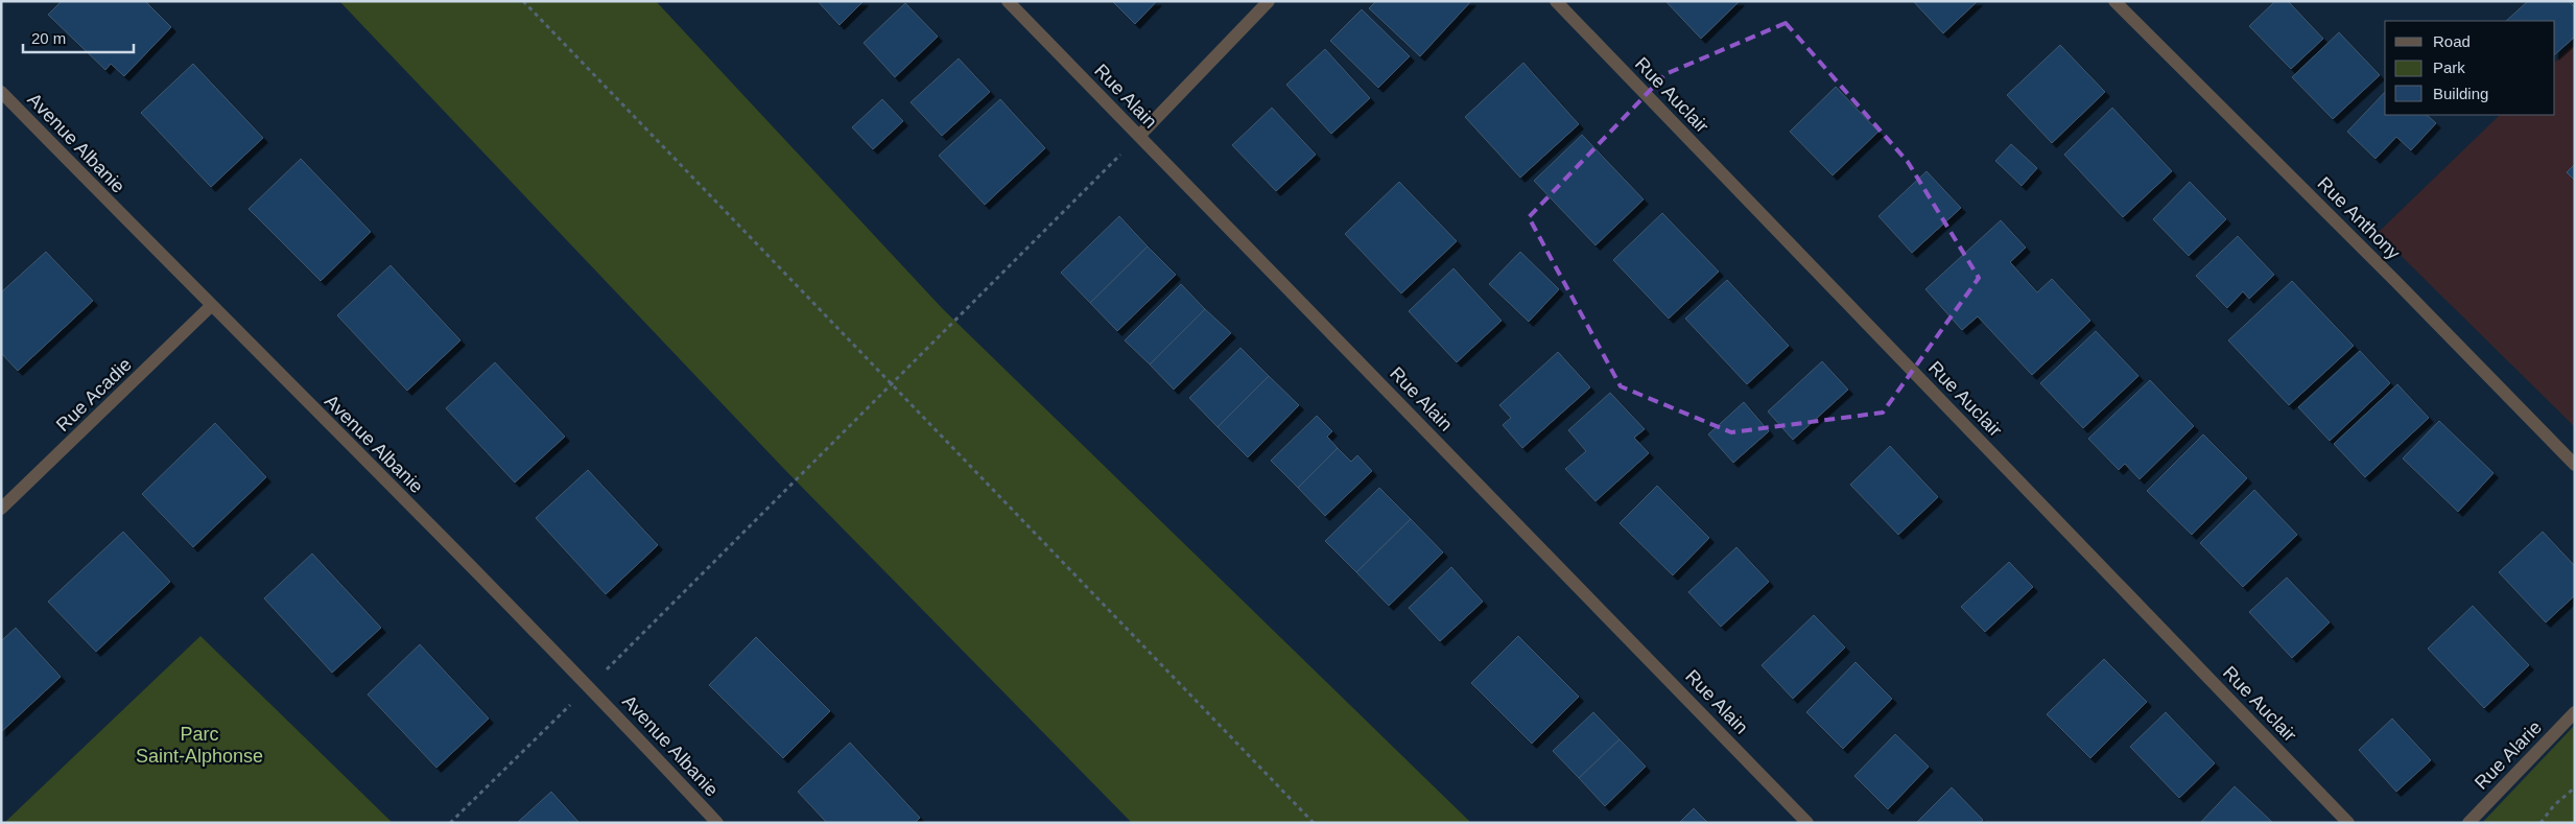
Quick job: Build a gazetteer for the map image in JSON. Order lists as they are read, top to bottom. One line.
{"streets":{"street":["Rue Auclair","Rue Alain","Avenue Albanie","Rue Anthony","Rue Acadie","Rue Alarie"]},"crossings":[["Avenue Albanie","Rue Acadie"]],"parks":["Parc Saint-Alphonse"],"legend":["Road","Park","Building"],"scale_bar":"20 m"}
